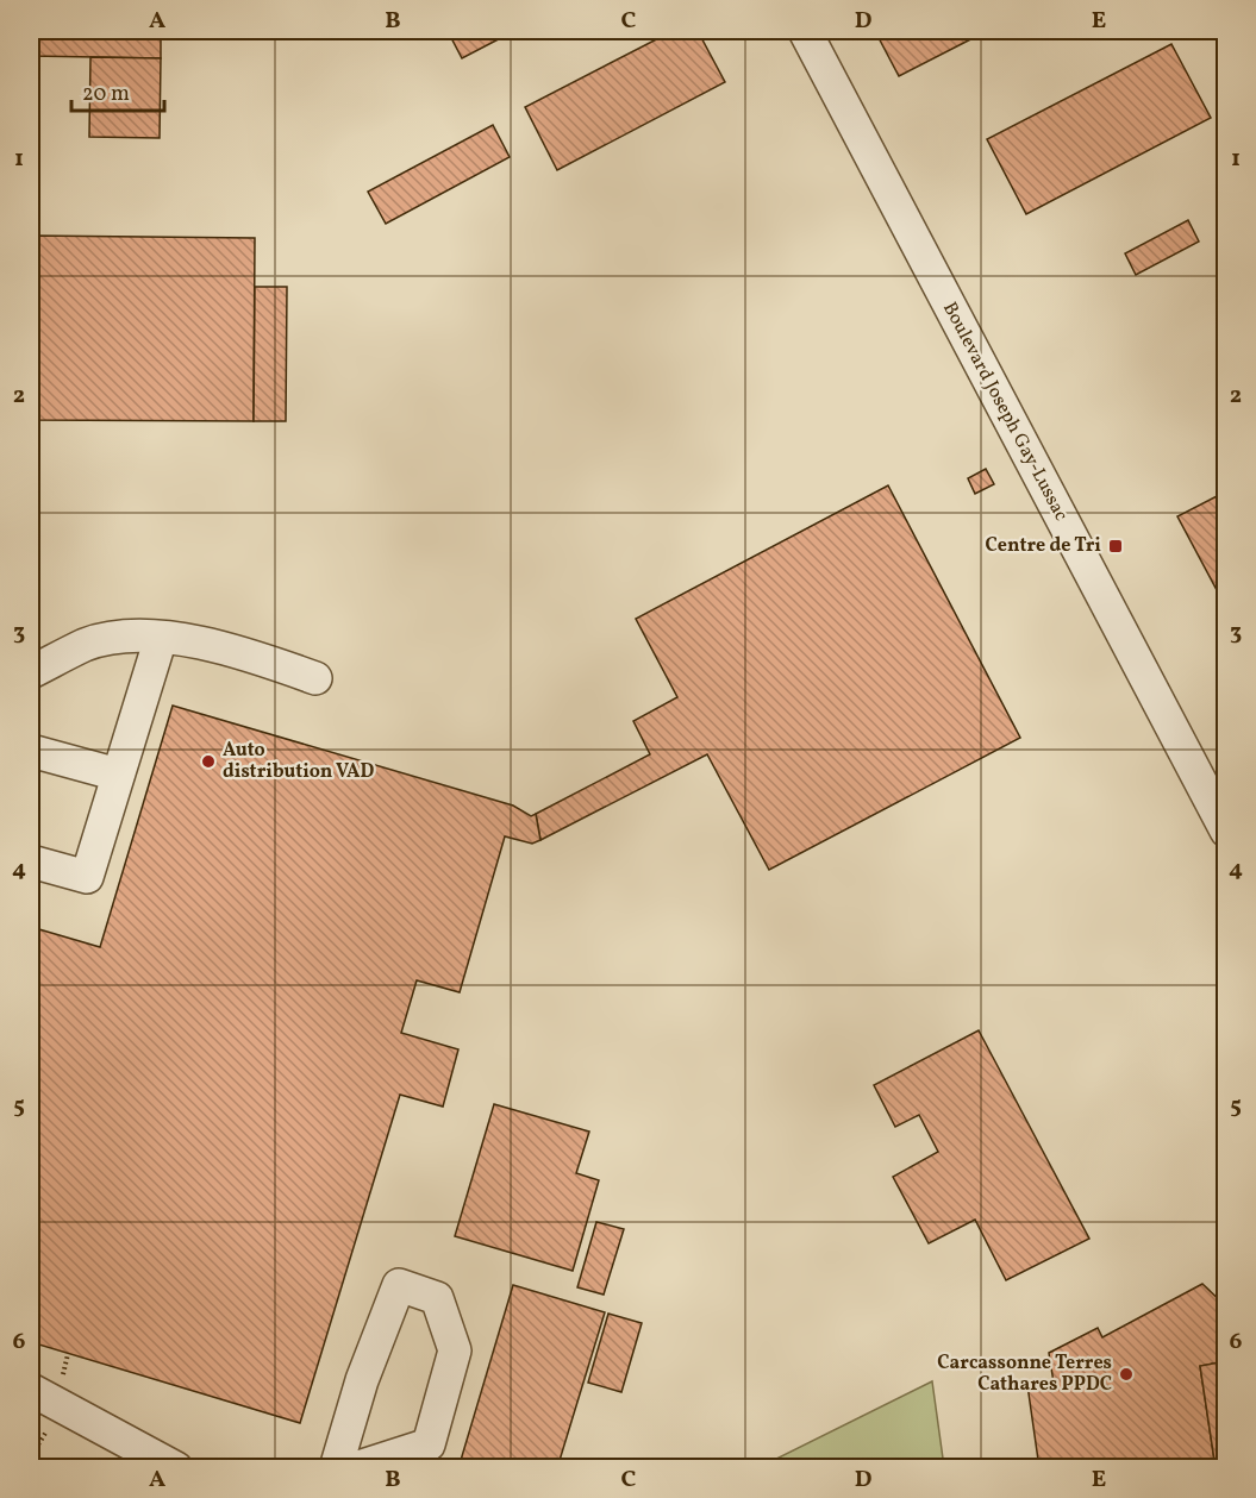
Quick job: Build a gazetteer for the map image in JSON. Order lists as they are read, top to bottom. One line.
{"streets":{"street":["Boulevard Joseph Gay-Lussac"]},"places":{"transit":["Centre de Tri"],"other":["Auto distribution VAD","Carcassonne Terres Cathares PPDC"]},"scale_bar":"20 m","grid":{"columns":["A","B","C","D","E"],"rows":["1","2","3","4","5","6"]}}
